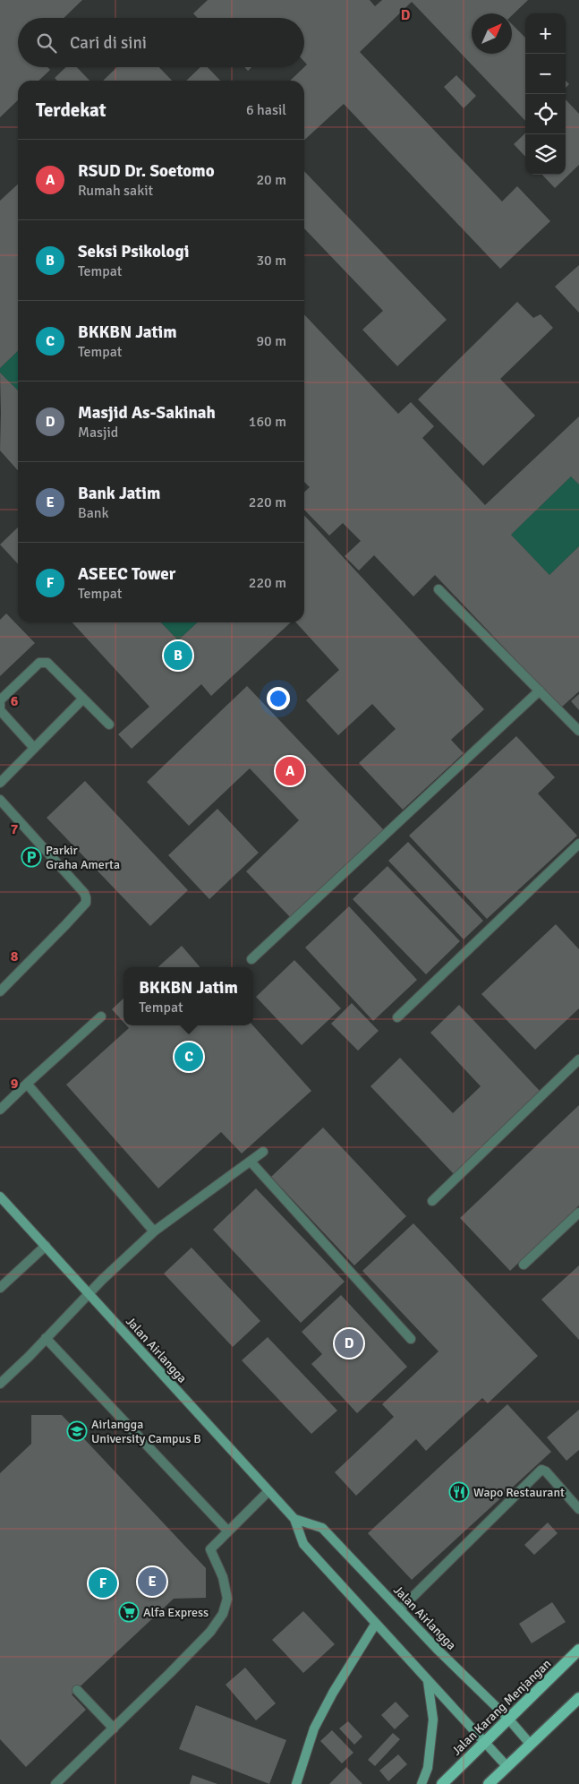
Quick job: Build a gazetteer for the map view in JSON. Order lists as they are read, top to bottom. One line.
{"streets":{"main road":["Jalan Airlangga","Jalan Karang Menjangan"]},"crossings":[["Jalan Airlangga","Jalan Karang Menjangan"]],"places":{"parking":["Parkir Graha Amerta"],"school or university":["Airlangga University Campus B"],"restaurant":["Wapo Restaurant"],"supermarket":["Alfa Express"]},"north":"top right","page":{"map_buttons":["+","−"],"search":"Cari di sini","heading":["Terdekat","6 hasil"],"list":[{"mark":"A","name":"RSUD Dr. Soetomo","note":"Rumah sakit","value":"20 m"},{"mark":"B","name":"Seksi Psikologi","note":"Tempat","value":"30 m"},{"mark":"C","name":"BKKBN Jatim","note":"Tempat","value":"90 m"},{"mark":"D","name":"Masjid As-Sakinah","note":"Masjid","value":"160 m"},{"mark":"E","name":"Bank Jatim","note":"Bank","value":"220 m"},{"mark":"F","name":"ASEEC Tower","note":"Tempat","value":"220 m"}],"pins":["B","A","C","D","E","F"],"popup":["BKKBN Jatim","Tempat"]},"grid":{"columns":["D"],"rows":["6","7","8","9"]}}
